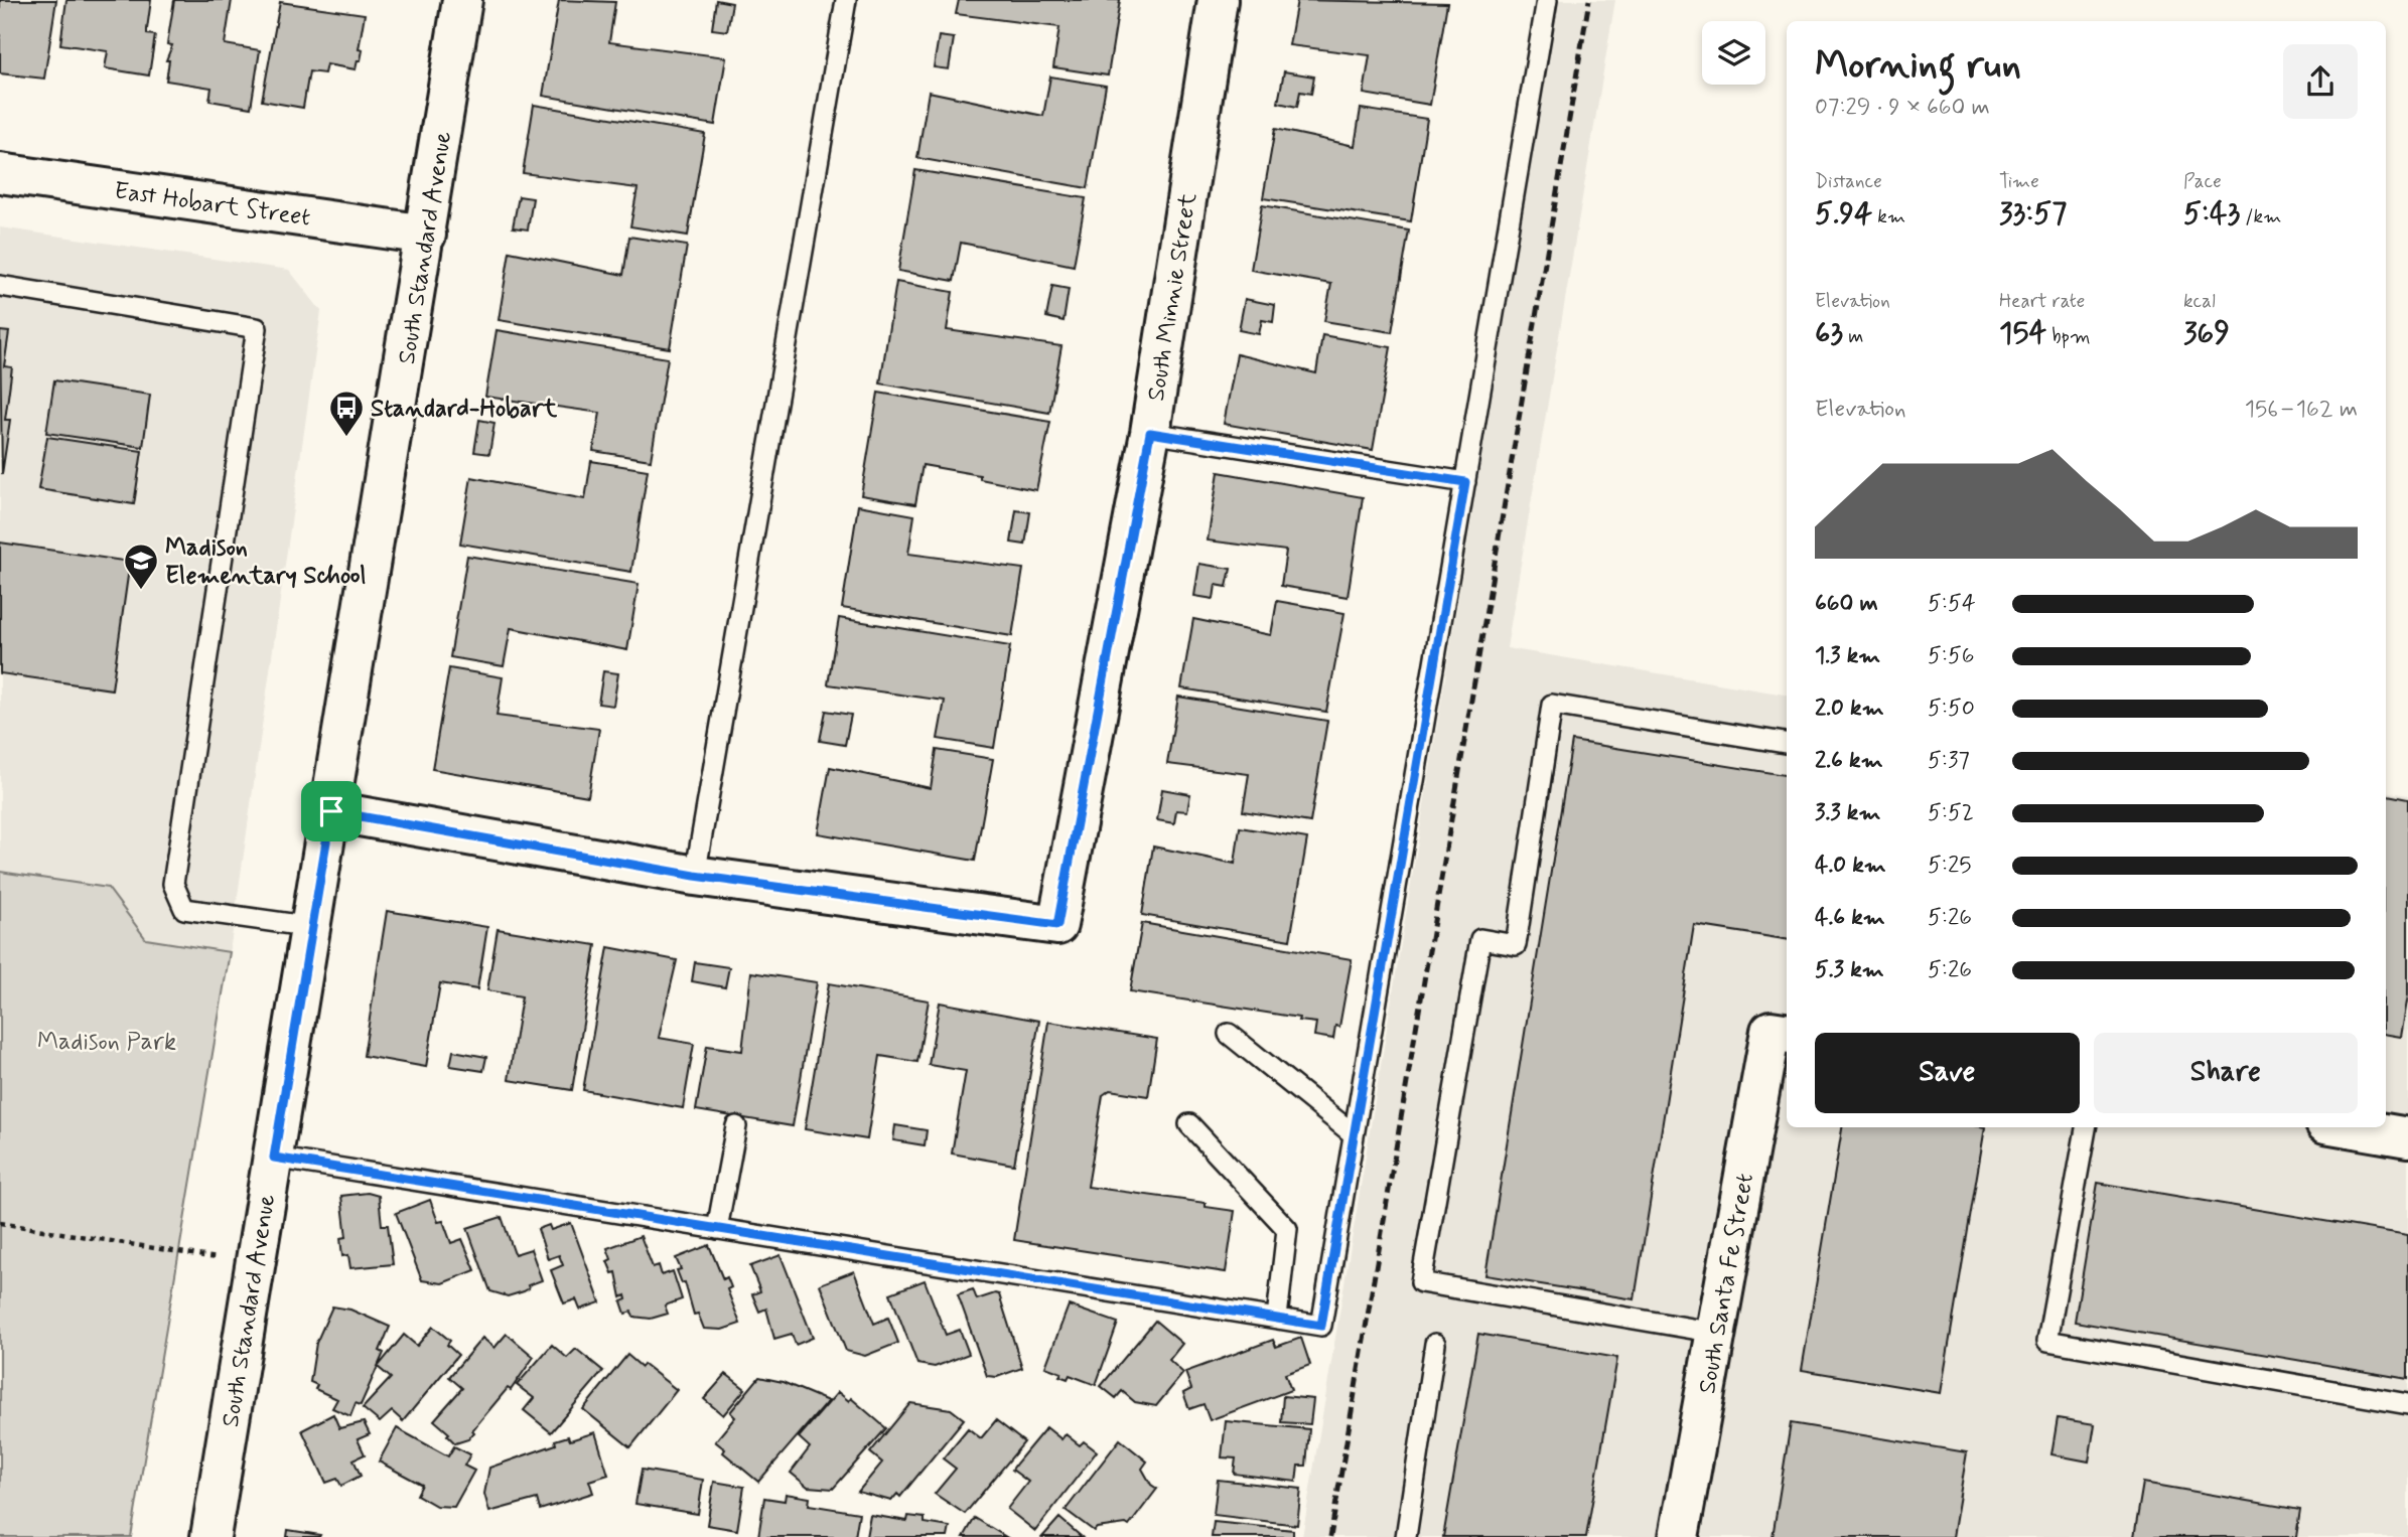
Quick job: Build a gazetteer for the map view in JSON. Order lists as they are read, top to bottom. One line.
{"streets":{"street":["East Hobart Street","South Standard Avenue","South Minnie Street","South Santa Fe Street"]},"crossings":[["East Hobart Street","South Standard Avenue"]],"parks":["Madison Park"],"places":{"bus stop":["Standard-Hobart"],"school or university":["Madison Elementary School"]},"page":{"heading":["Morning run","07:29 · 9 × 660 m"],"stats":[["Distance","5.94 km"],["Time","33:57"],["Pace","5:43 /km"],["Elevation","63 m"],["Heart rate","154 bpm"],["kcal","369"]],"chart":["Elevation","156–162 m"],"list":[{"name":"660 m","note":"5:54"},{"name":"1.3 km","note":"5:56"},{"name":"2.0 km","note":"5:50"},{"name":"2.6 km","note":"5:37"},{"name":"3.3 km","note":"5:52"},{"name":"4.0 km","note":"5:25"},{"name":"4.6 km","note":"5:26"},{"name":"5.3 km","note":"5:26"}],"buttons":["Save","Share"]}}
